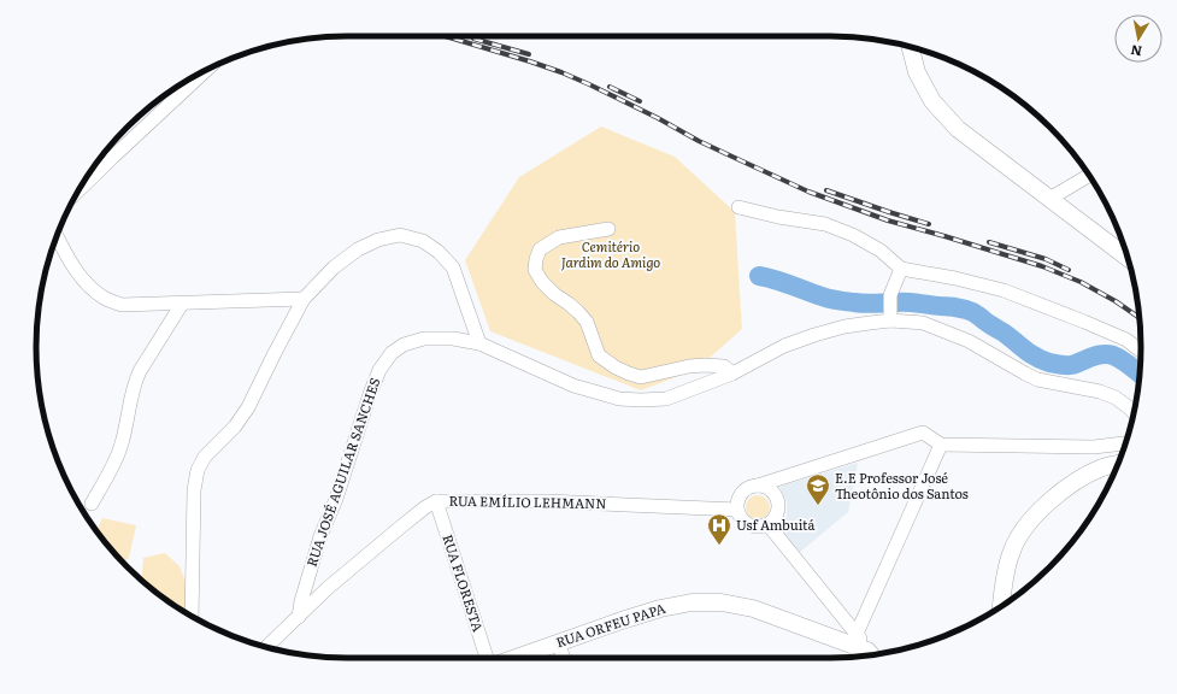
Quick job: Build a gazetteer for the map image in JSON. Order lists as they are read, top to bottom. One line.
{"streets":{"main road":["RUA ORFEU PAPA"],"street":["RUA JOSÉ AGUILAR SANCHES","RUA EMÍLIO LEHMANN","RUA FLORESTA"]},"crossings":[["RUA JOSÉ AGUILAR SANCHES","RUA EMÍLIO LEHMANN"],["RUA EMÍLIO LEHMANN","RUA FLORESTA"]],"parks":["Cemitério Jardim do Amigo"],"places":{"school or university":["E.E Professor José Theotônio dos Santos"],"hospital":["Usf Ambuitá"]},"north":"bottom"}
